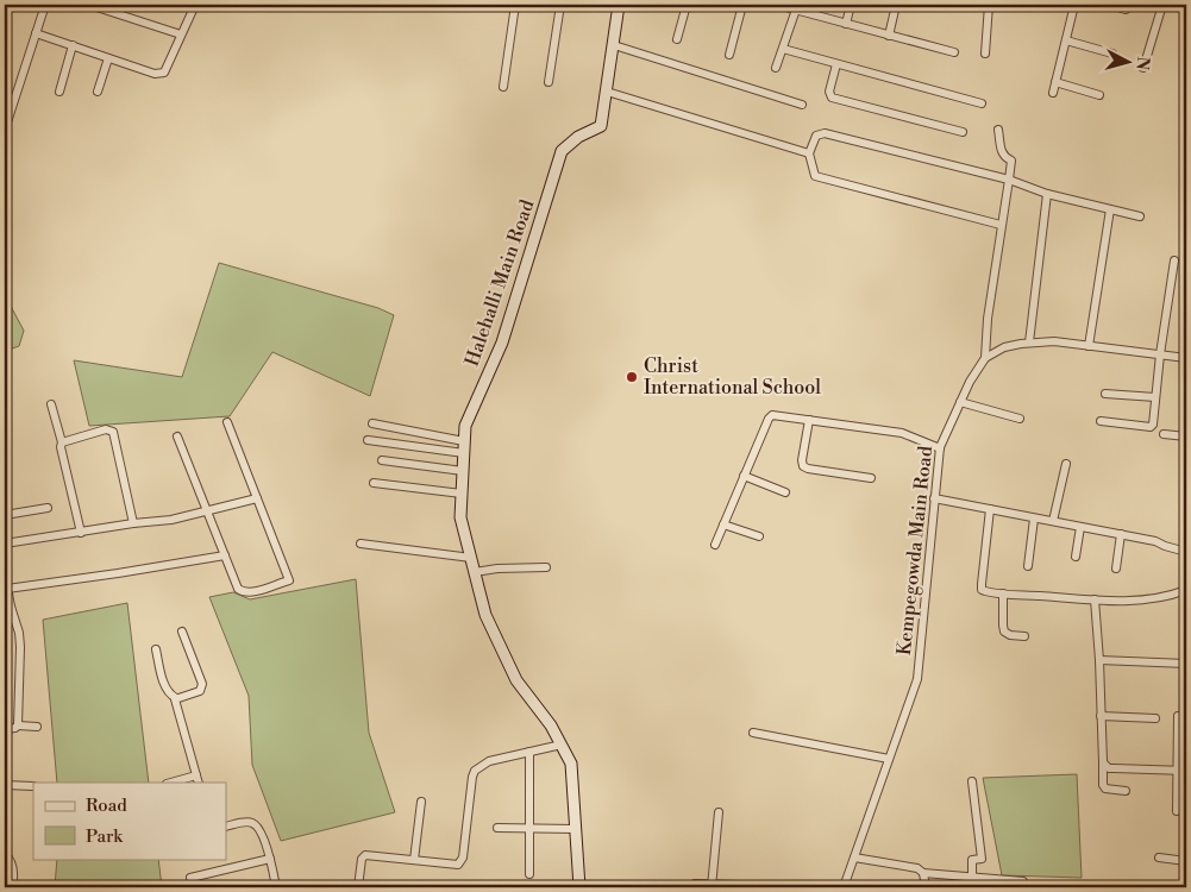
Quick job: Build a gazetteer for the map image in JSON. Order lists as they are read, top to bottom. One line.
{"streets":{"main road":["Halehalli Main Road"],"street":["Kempegowda Main Road"]},"places":["Christ International School"],"legend":["Road","Park"],"north":"right"}
